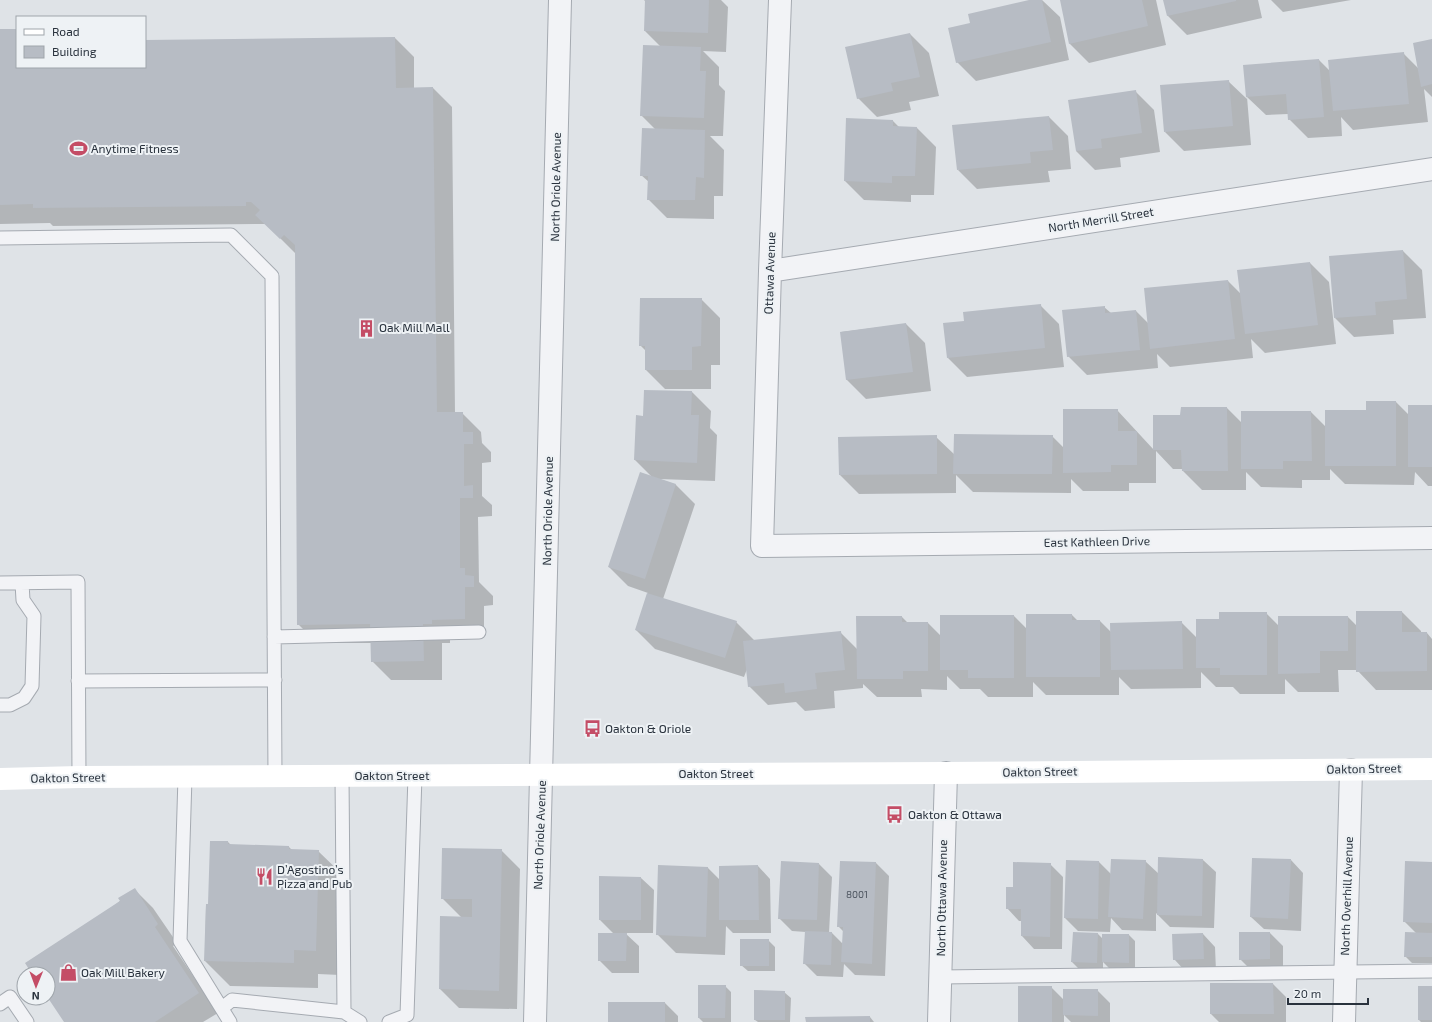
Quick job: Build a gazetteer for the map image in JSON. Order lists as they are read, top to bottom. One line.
{"streets":{"main road":["Oakton Street"],"street":["North Oriole Avenue","North Merrill Street","Ottawa Avenue","East Kathleen Drive","North Overhill Avenue","North Ottawa Avenue"]},"crossings":[["North Oriole Avenue","Oakton Street"],["North Merrill Street","Ottawa Avenue"],["Ottawa Avenue","East Kathleen Drive"],["Oakton Street","North Overhill Avenue"],["Oakton Street","North Ottawa Avenue"]],"places":{"sports":["Anytime Fitness"],"building":["Oak Mill Mall"],"bus stop":["Oakton & Oriole","Oakton & Ottawa"],"restaurant":["D’Agostino’s Pizza and Pub"],"shop":["Oak Mill Bakery"]},"house_numbers":["8001"],"legend":["Road","Building"],"scale_bar":"20 m","north":"bottom"}
